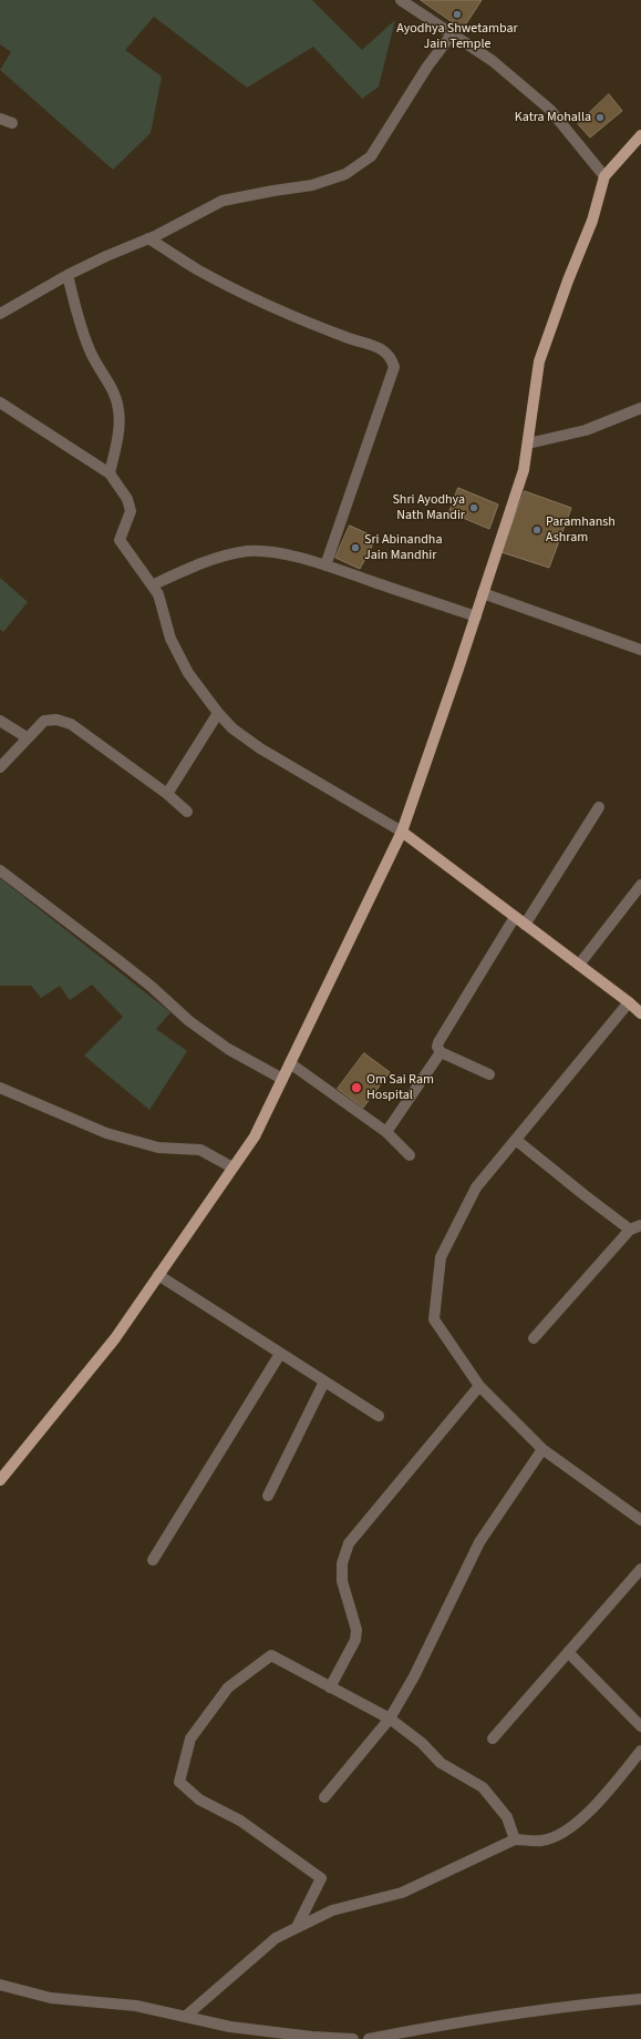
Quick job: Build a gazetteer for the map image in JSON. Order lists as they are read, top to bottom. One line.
{"places":["Ayodhya Shwetambar Jain Temple","Katra Mohalla","Shri Ayodhya Nath Mandir","Paramhansh Ashram","Sri Abinandha Jain Mandhir","Om Sai Ram Hospital"]}
